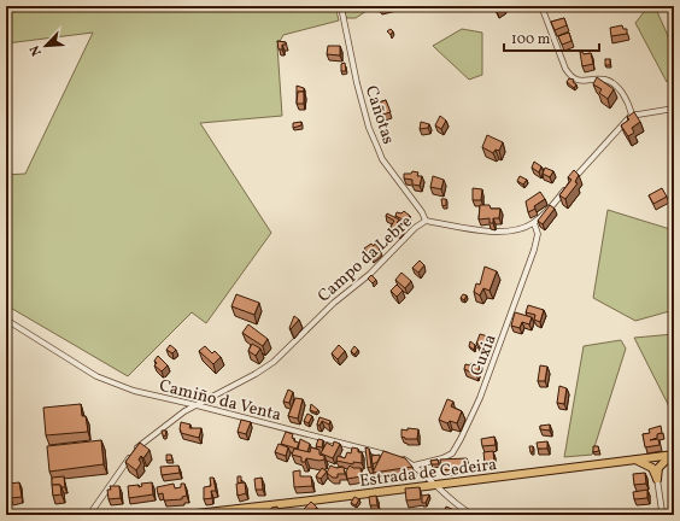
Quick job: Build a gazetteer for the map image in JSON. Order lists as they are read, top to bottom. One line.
{"streets":{"main road":["Estrada de Cedeira"],"street":["Cañotas","Campo da Lebre","Cuxia","Camiño da Venta"]},"crossings":[["Cañotas","Campo da Lebre"],["Campo da Lebre","Cuxia"],["Campo da Lebre","Camiño da Venta"],["Cuxia","Camiño da Venta"],["Camiño da Venta","Estrada de Cedeira"]],"scale_bar":"100 m","north":"bottom left"}
